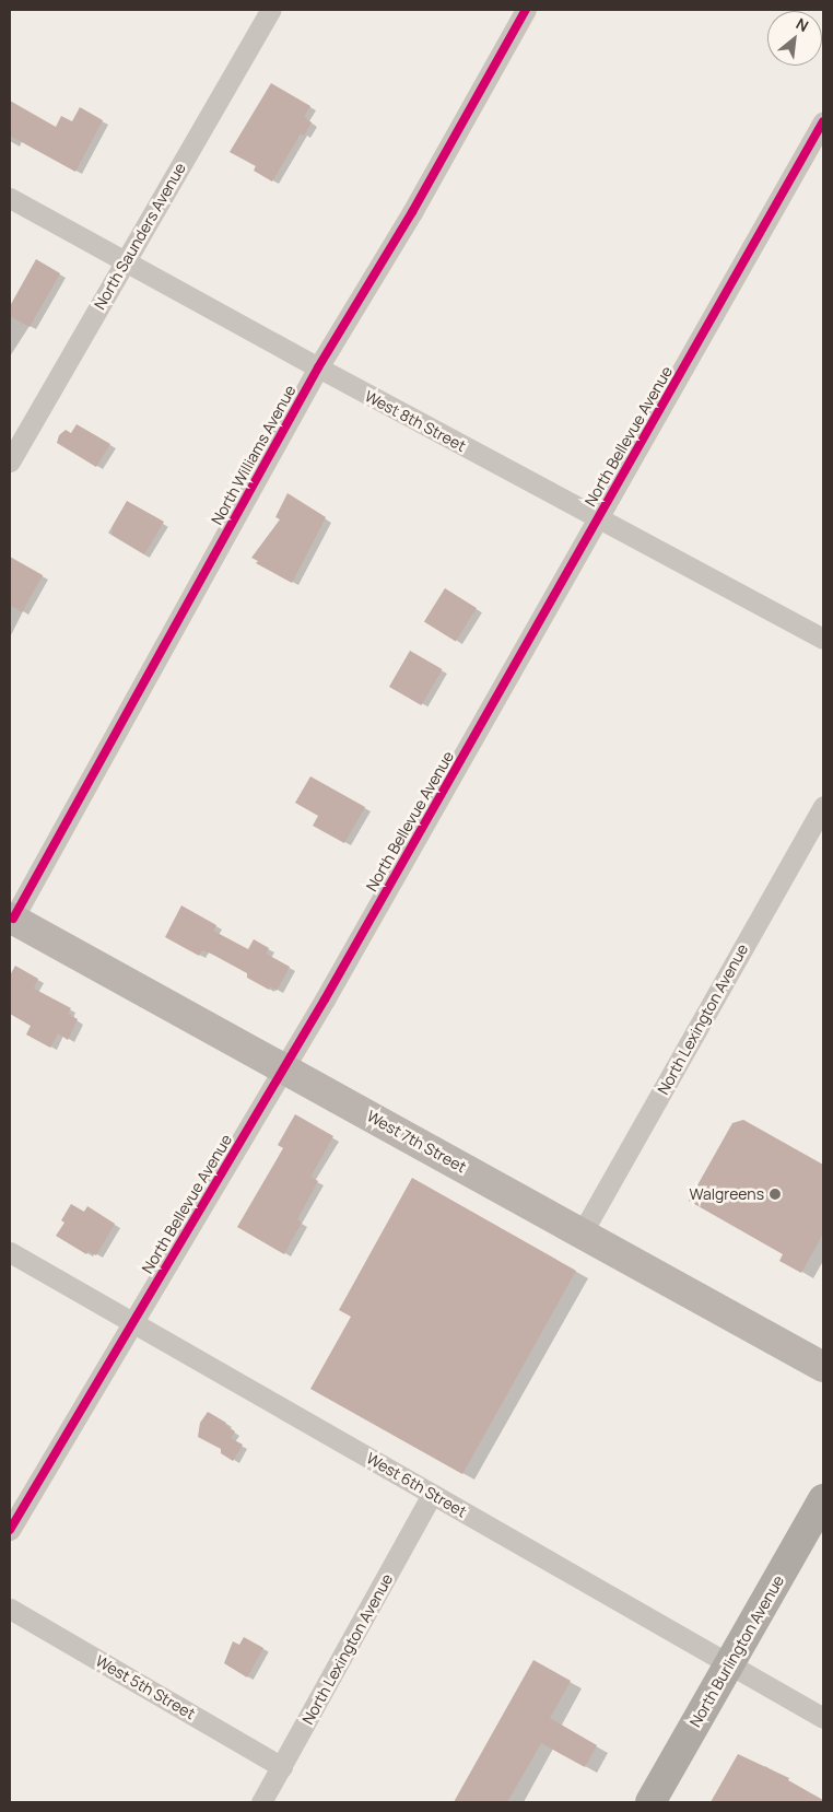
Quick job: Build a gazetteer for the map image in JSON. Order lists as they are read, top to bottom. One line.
{"streets":{"highway":["North Burlington Avenue"],"main road":["West 7th Street"],"street":["North Saunders Avenue","West 8th Street","North Bellevue Avenue","North Williams Avenue","North Lexington Avenue","West 6th Street","West 5th Street"]},"crossings":[["North Saunders Avenue","West 8th Street"],["West 8th Street","North Bellevue Avenue"],["West 8th Street","North Williams Avenue"],["North Bellevue Avenue","West 7th Street"],["North Bellevue Avenue","West 6th Street"],["North Williams Avenue","West 7th Street"],["North Lexington Avenue","West 7th Street"],["North Lexington Avenue","West 6th Street"],["North Lexington Avenue","West 5th Street"],["West 6th Street","North Burlington Avenue"]],"places":["Walgreens"],"north":"top right"}
